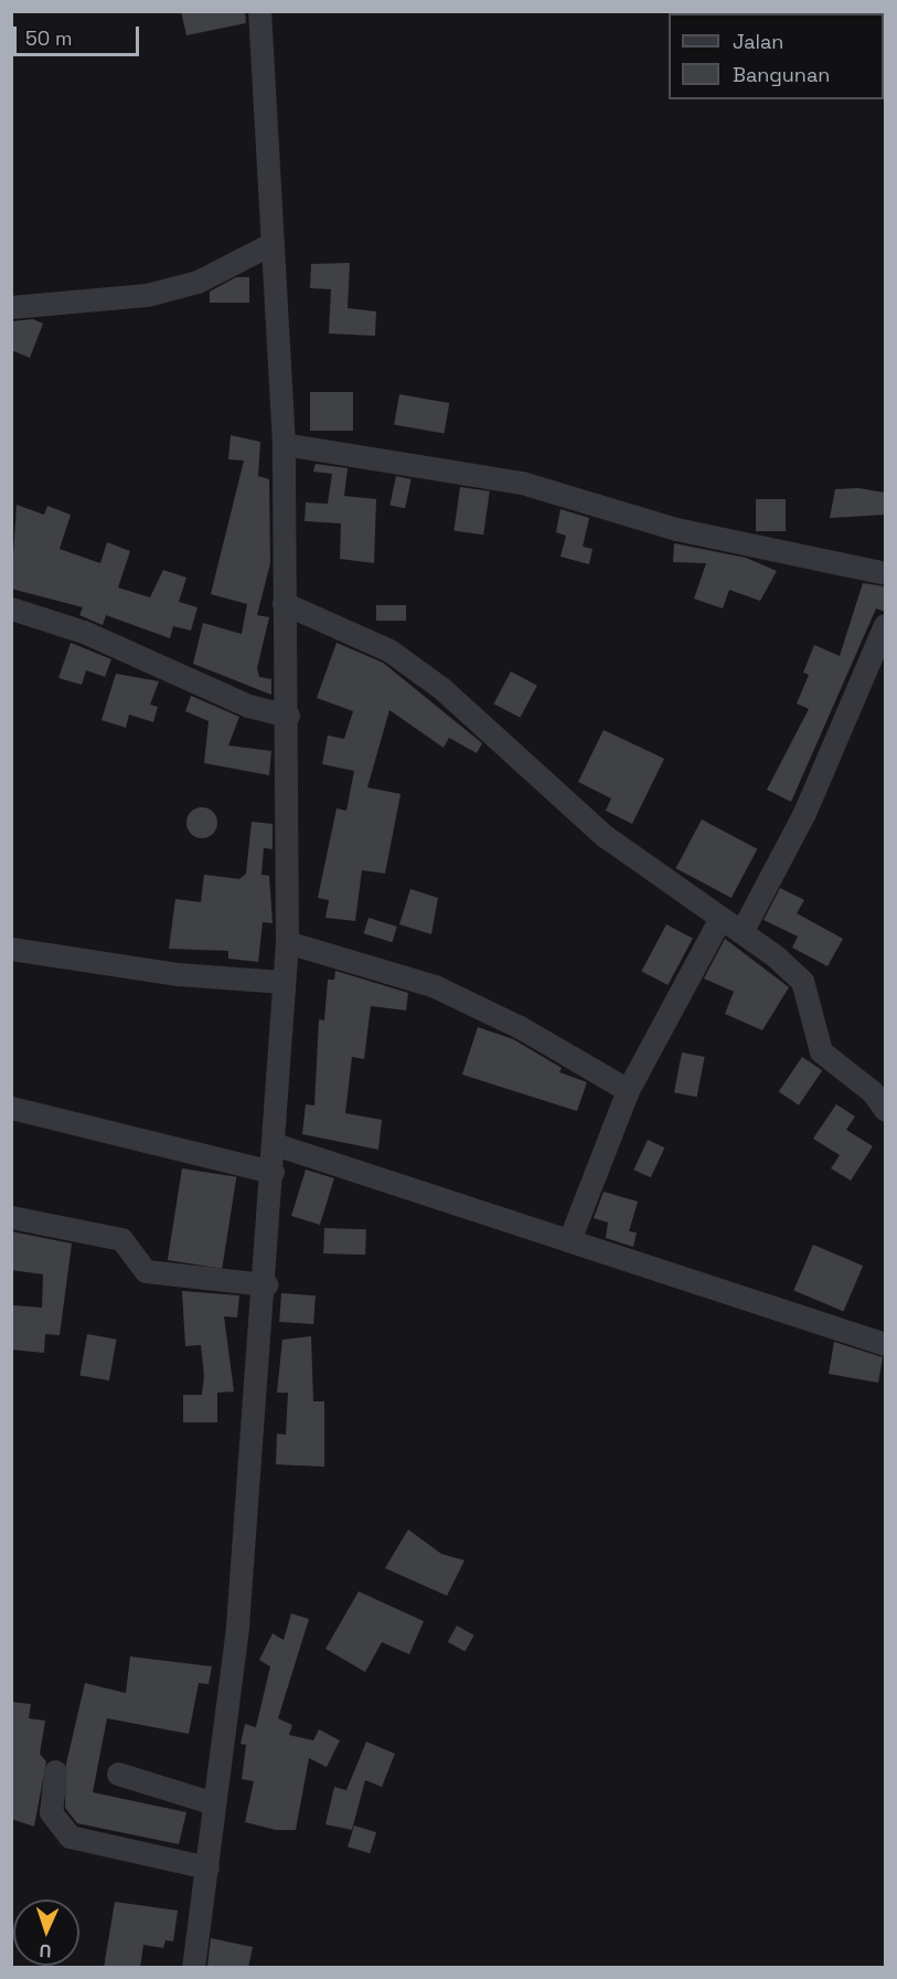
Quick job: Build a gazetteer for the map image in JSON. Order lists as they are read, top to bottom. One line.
{"legend":["Jalan","Bangunan"],"scale_bar":"50 m","north":"bottom"}
